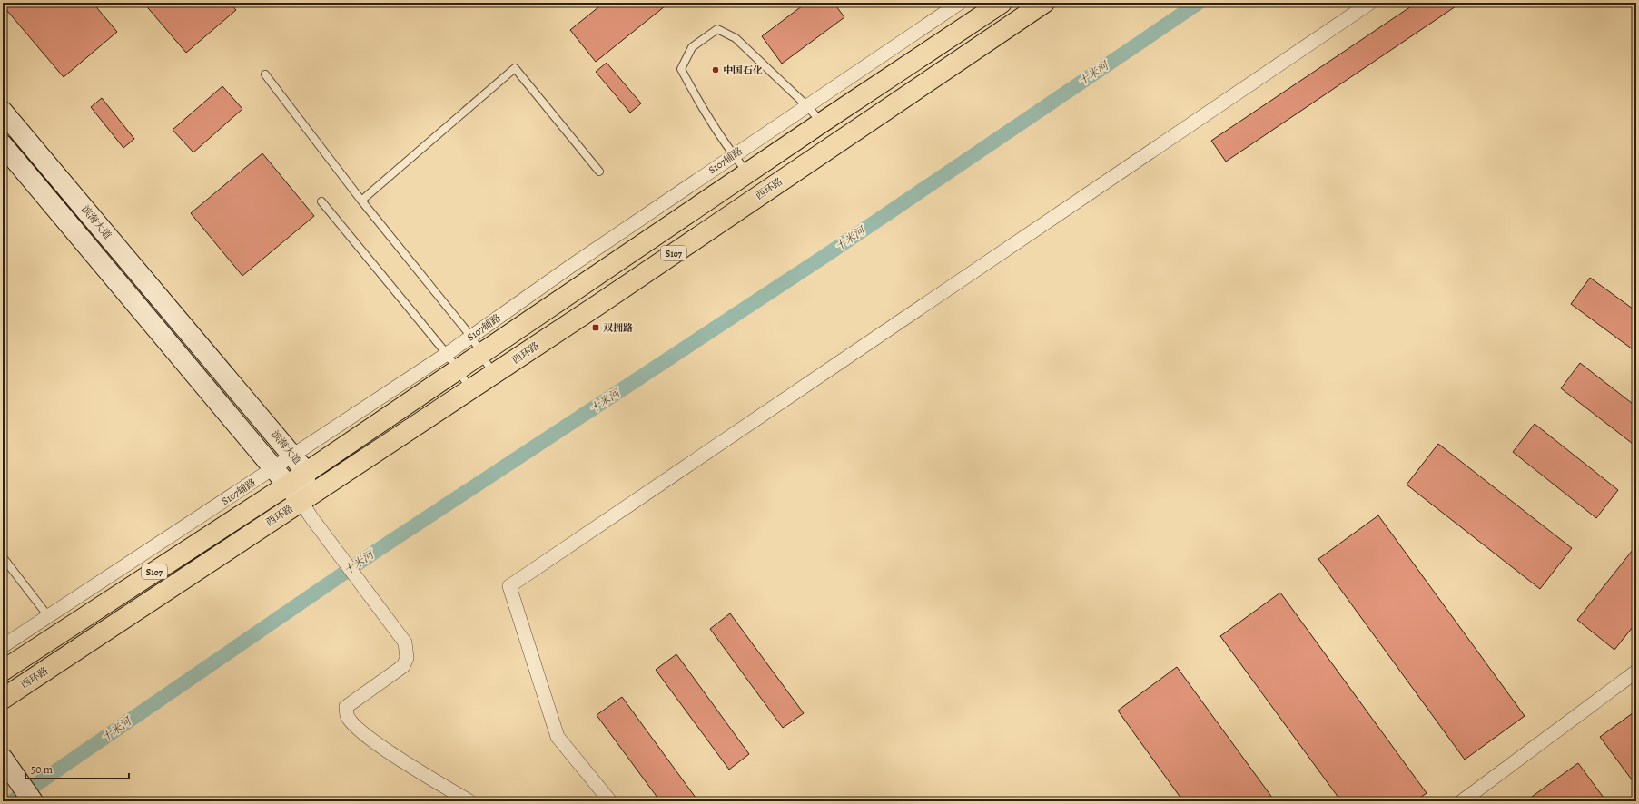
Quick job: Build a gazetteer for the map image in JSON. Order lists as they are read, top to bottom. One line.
{"streets":{"highway":["西环路","S107"],"main road":["滨海大道"],"street":["S107辅路"]},"crossings":[["S107辅路","滨海大道"],["S107辅路","S107"],["西环路","滨海大道"],["滨海大道","S107"]],"water":["十米河"],"places":{"other":["中国石化"],"transit":["双拥路"]},"scale_bar":"50 m"}
